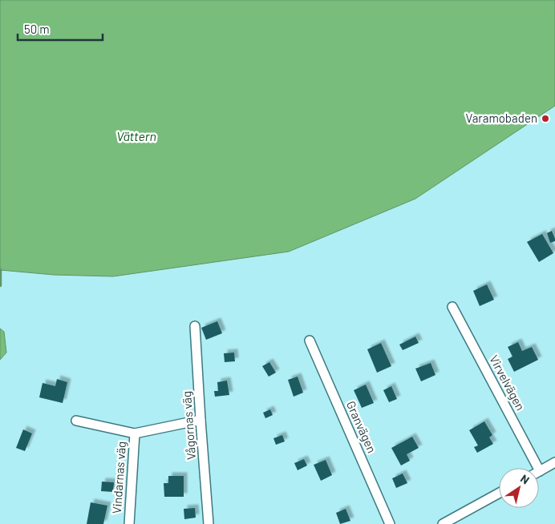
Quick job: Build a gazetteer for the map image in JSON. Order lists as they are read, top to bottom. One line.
{"streets":{"street":["Virvelvägen","Vågornas väg","Granvägen","Vindarnas väg"]},"crossings":[["Vågornas väg","Vindarnas väg"]],"water":["Vättern"],"places":["Varamobaden"],"scale_bar":"50 m","north":"top right"}
